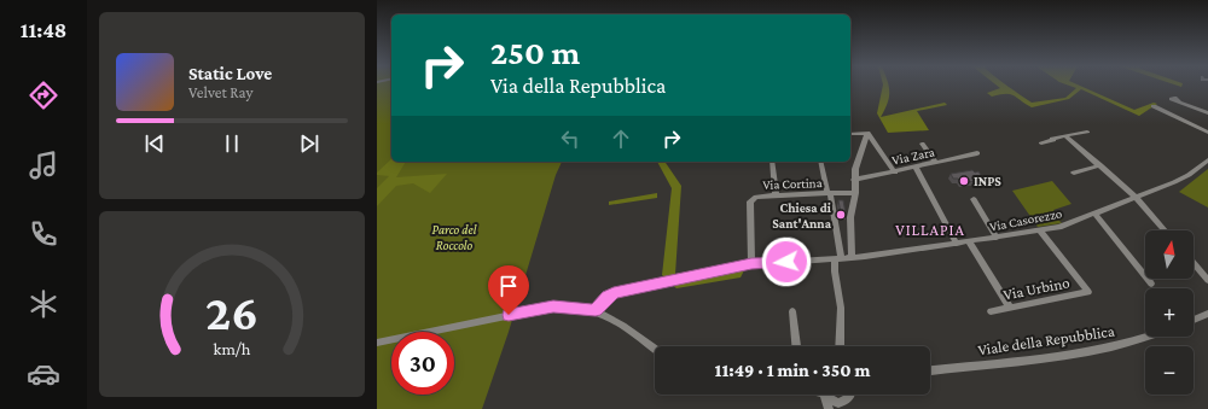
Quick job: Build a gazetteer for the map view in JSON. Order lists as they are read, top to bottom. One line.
{"streets":{"street":["Via Zara","Via Cortina","Via Casorezzo","Via Urbino","Viale della Repubblica"]},"crossings":[["Via Cortina","Via Casorezzo"],["Via Casorezzo","Via Urbino"]],"districts":["VILLAPIA"],"parks":["Parco del Roccolo"],"places":["INPS","Chiesa di Sant'Anna"],"north":"top","page":{"tabs":"11:48","turn":["250 m","Via della Repubblica"],"song":["Static Love","Velvet Ray"],"map_buttons":["+","−"],"limit":"30","trip":"11:49 · 1 min · 350 m","gauge":["26","km/h"]}}
